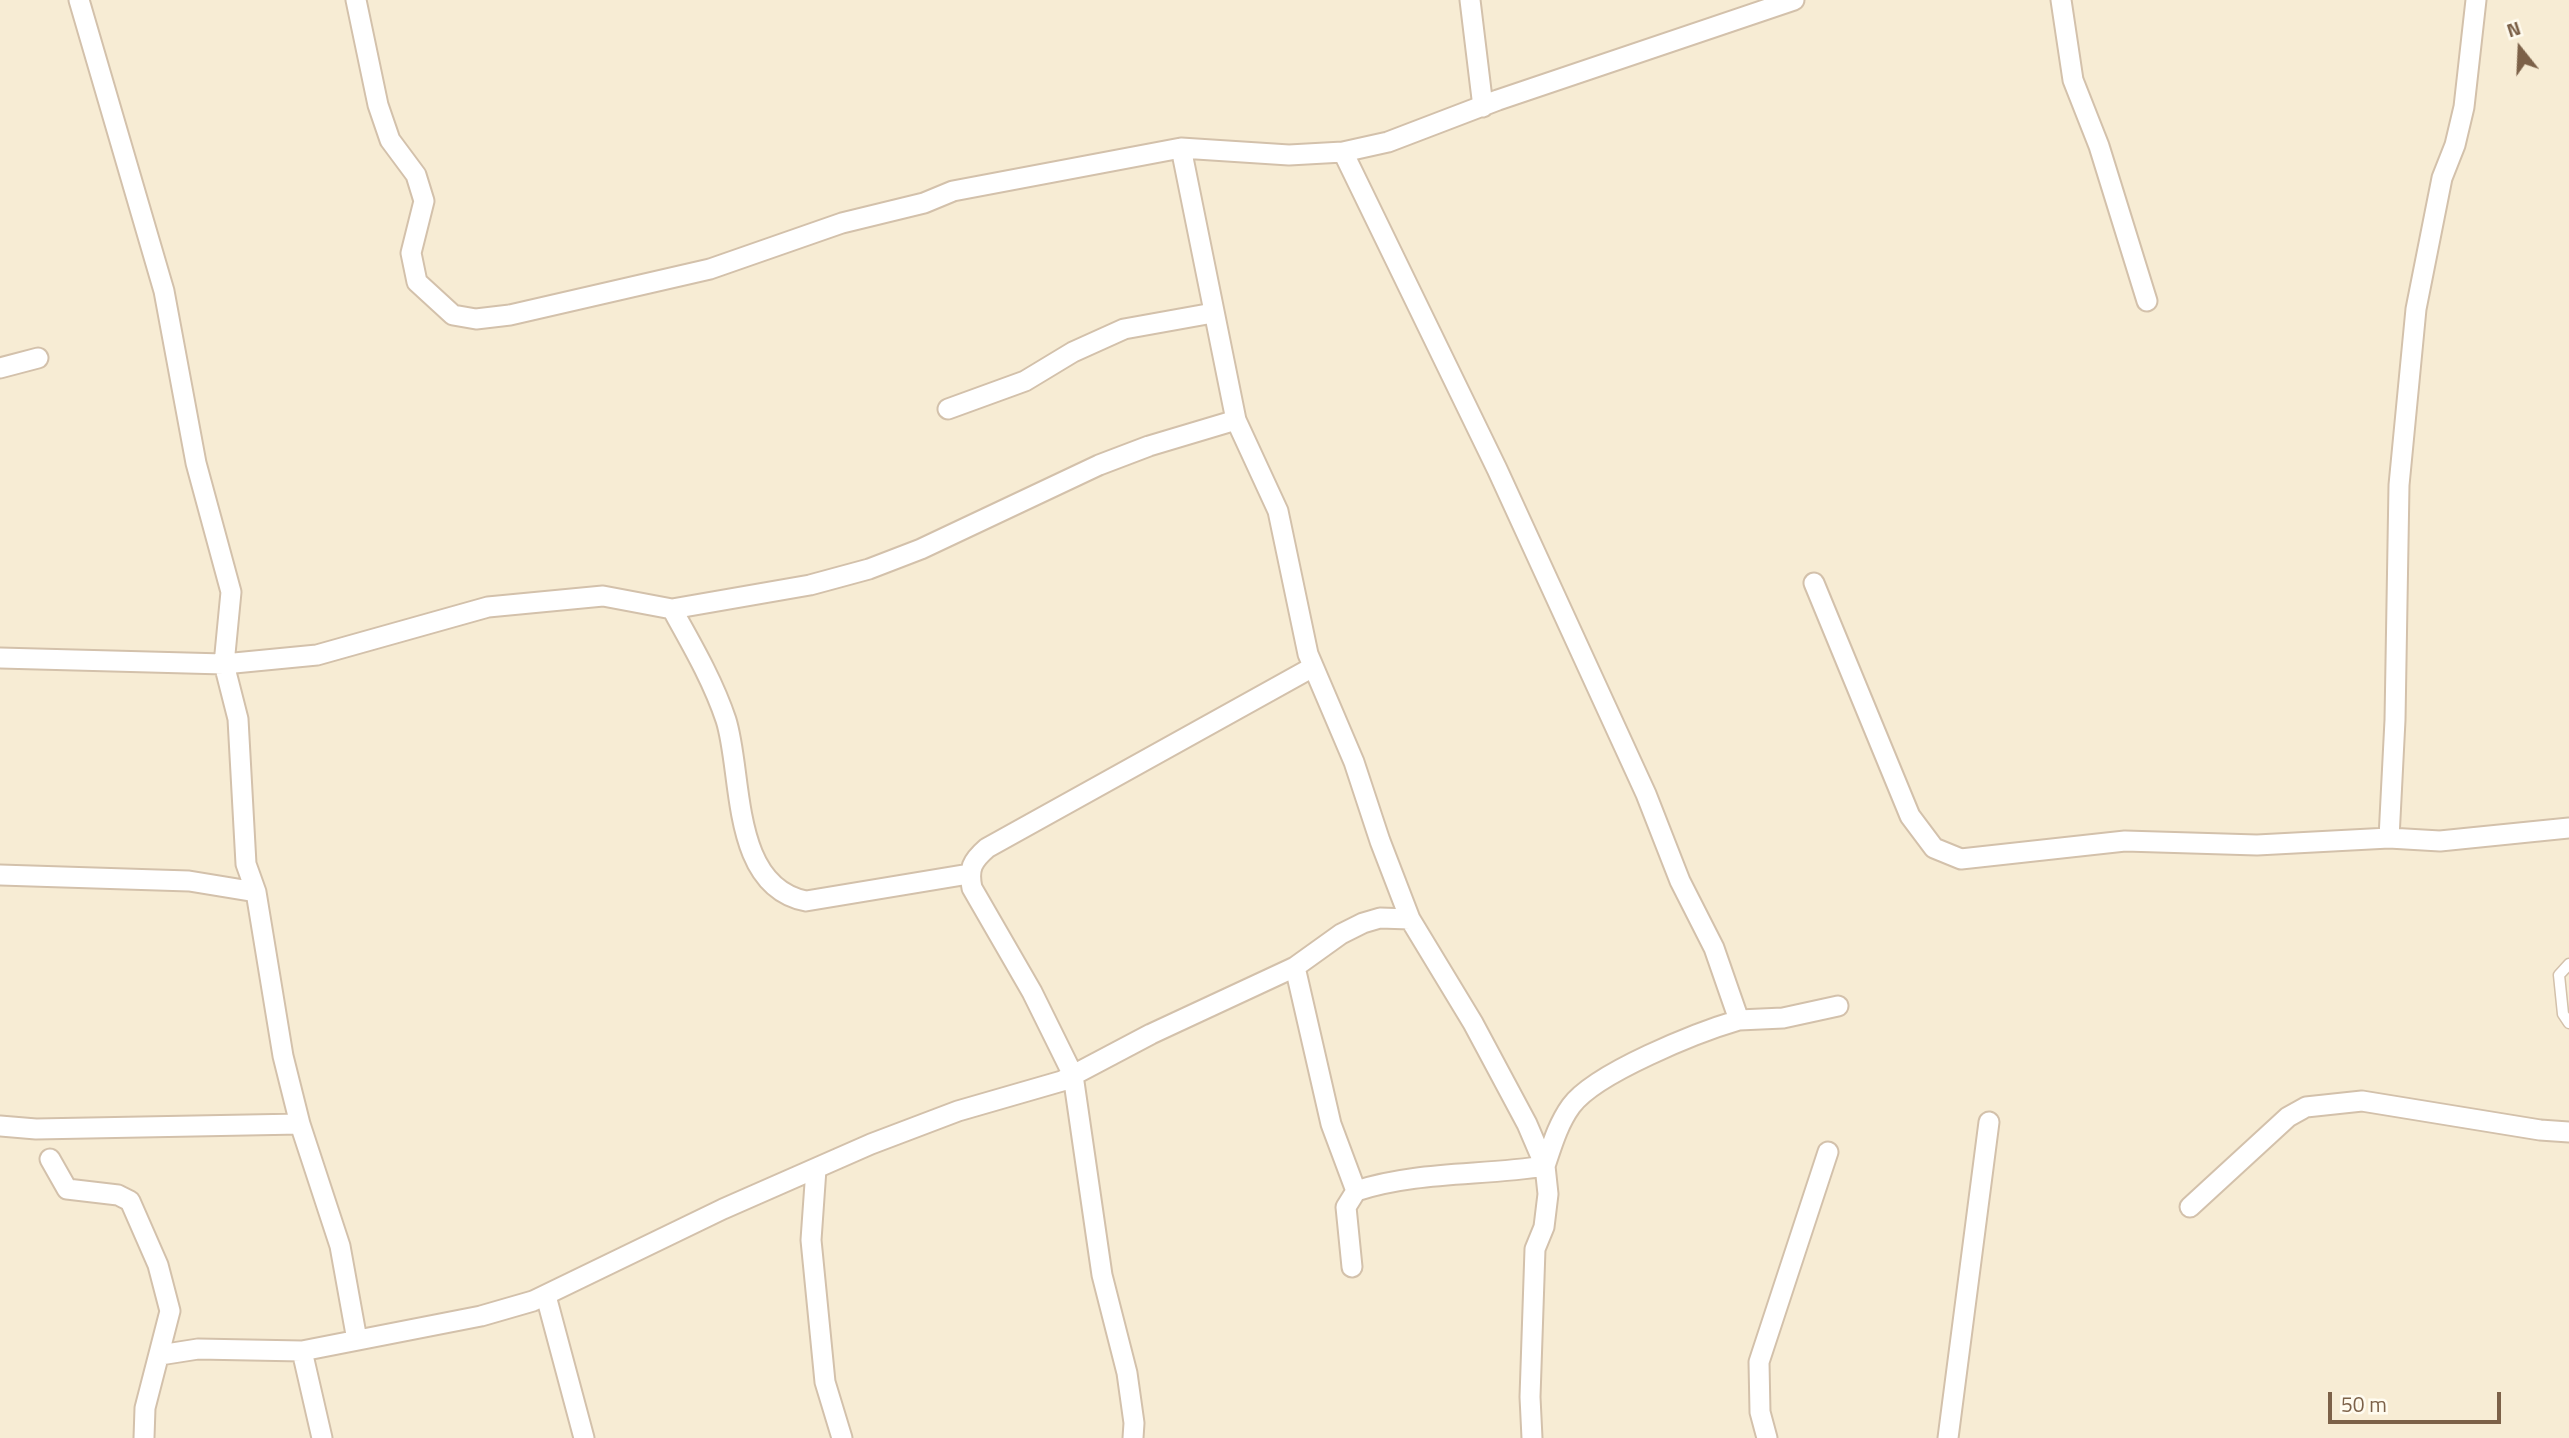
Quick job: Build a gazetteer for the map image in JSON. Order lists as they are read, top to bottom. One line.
{"scale_bar":"50 m","north":"top"}
